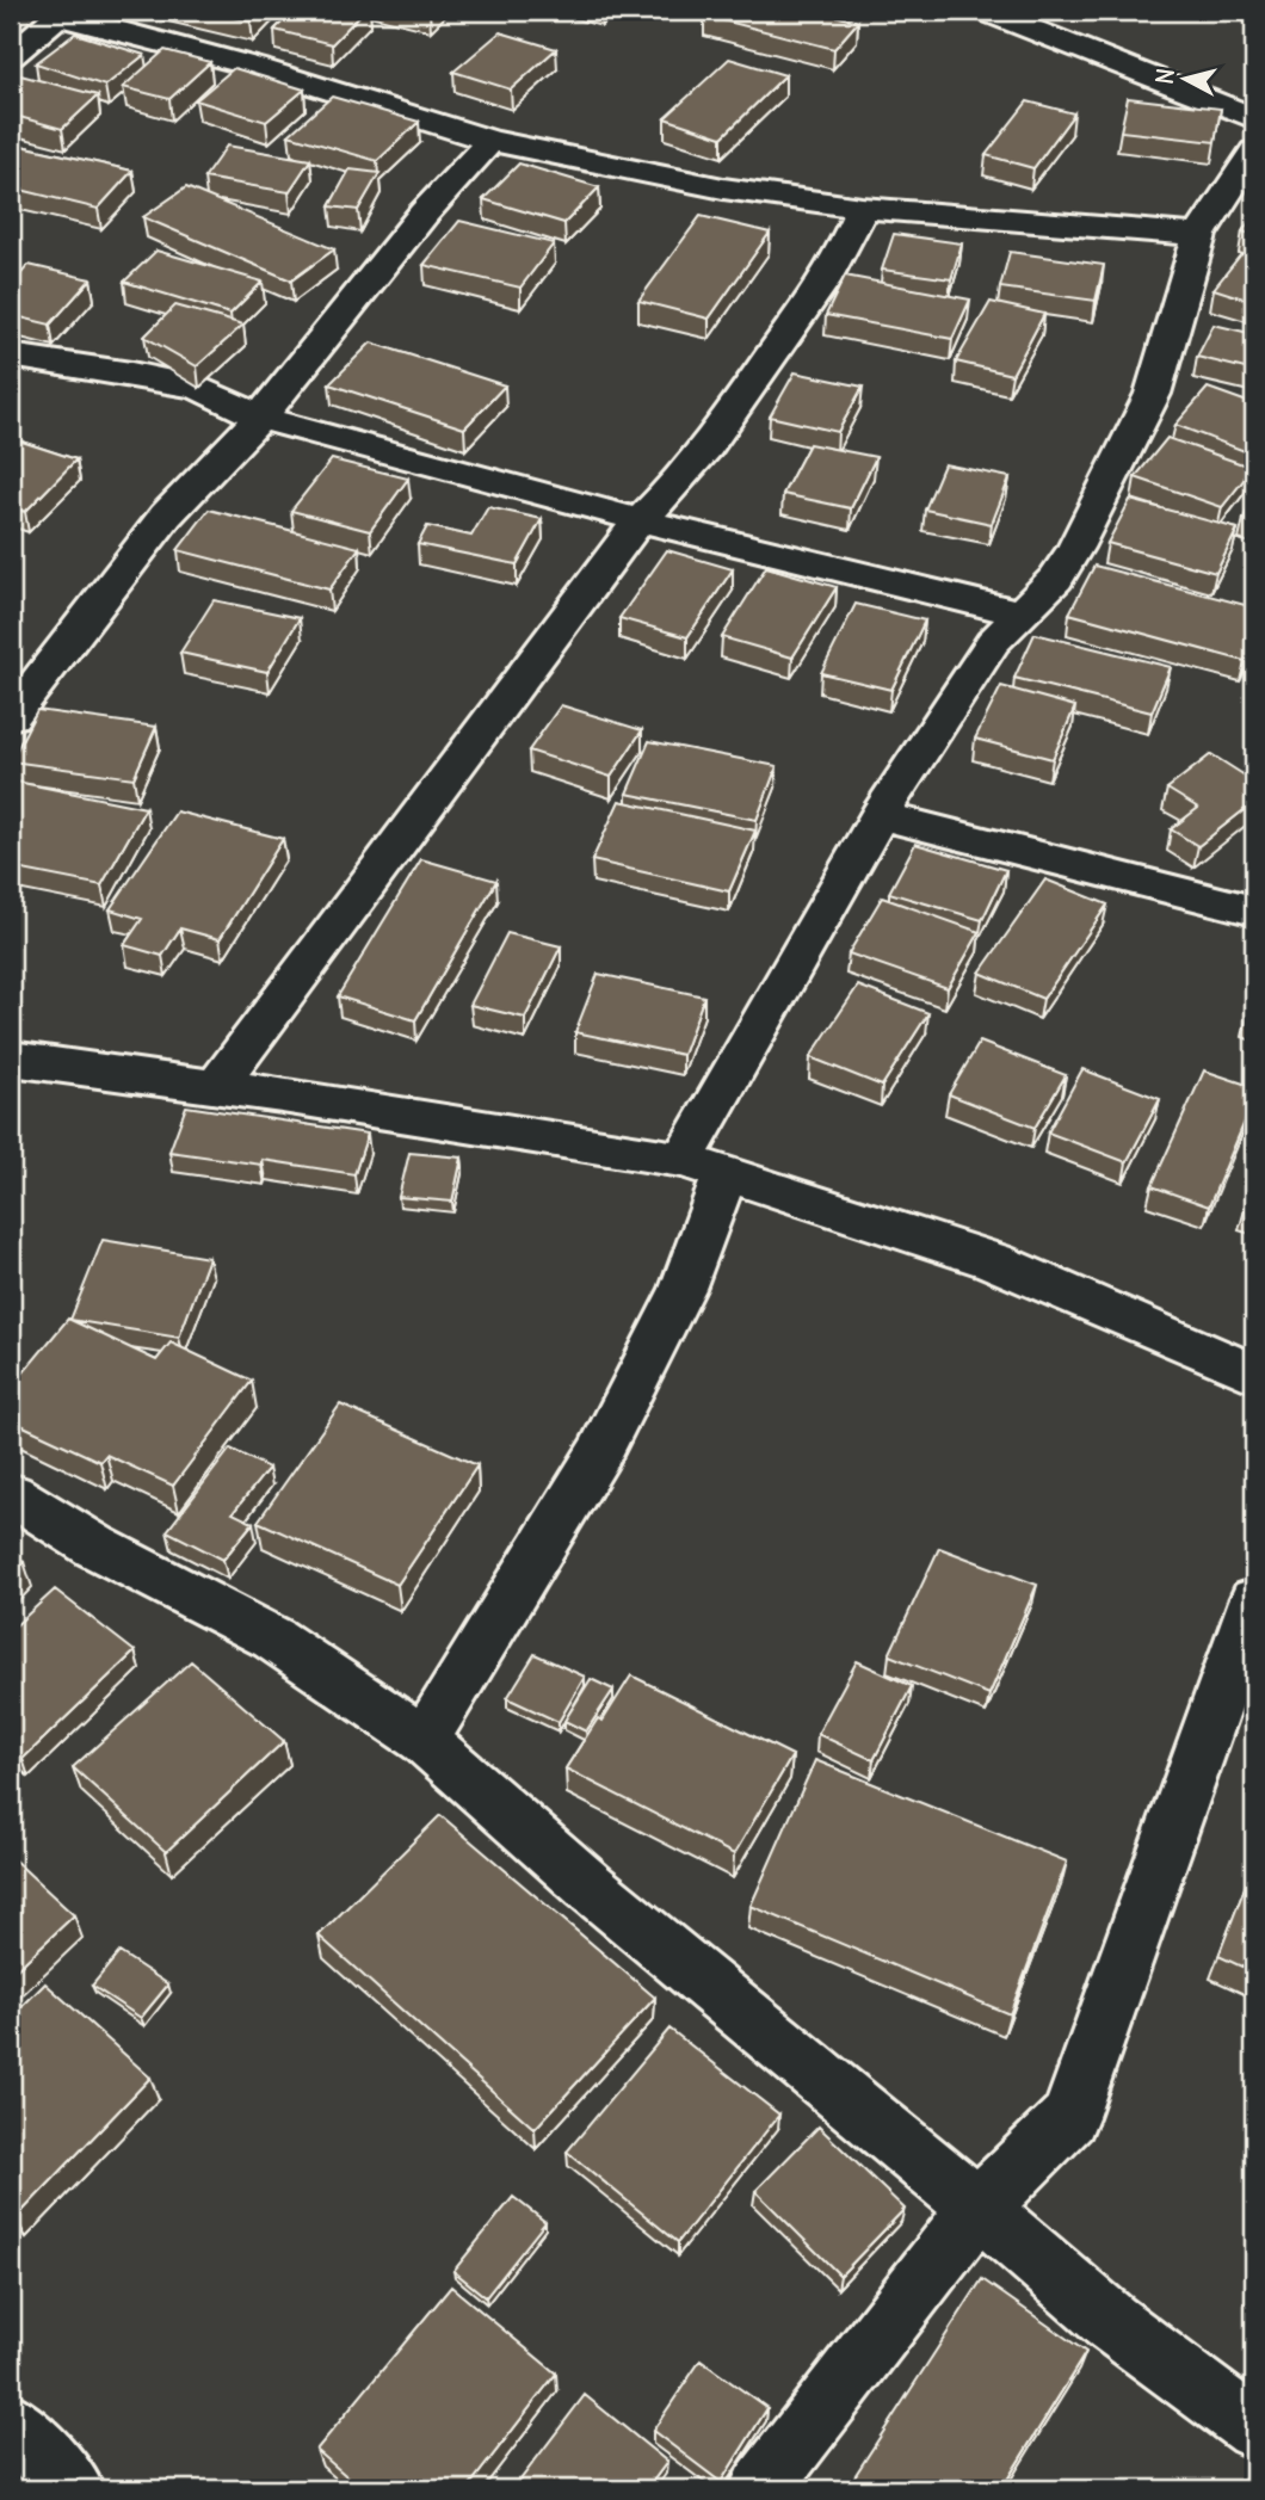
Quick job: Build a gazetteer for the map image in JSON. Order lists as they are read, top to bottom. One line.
{"north":"left"}
